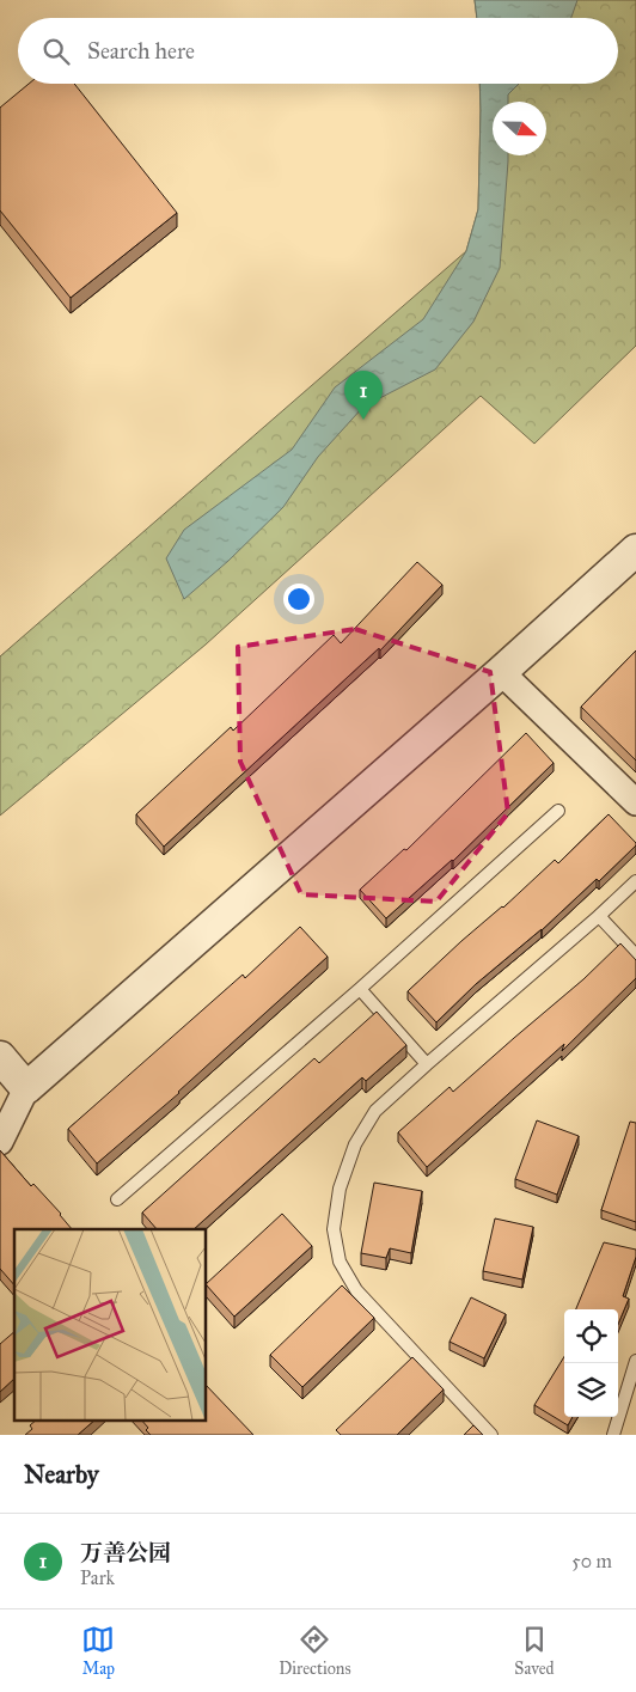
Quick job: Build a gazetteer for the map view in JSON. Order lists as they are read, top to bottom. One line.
{"north":"right","page":{"search":"Search here","pins":"1","heading":"Nearby","list":[{"mark":"1","name":"万善公园","note":"Park","value":"50 m"}],"nav":["Map","Directions","Saved"]}}
